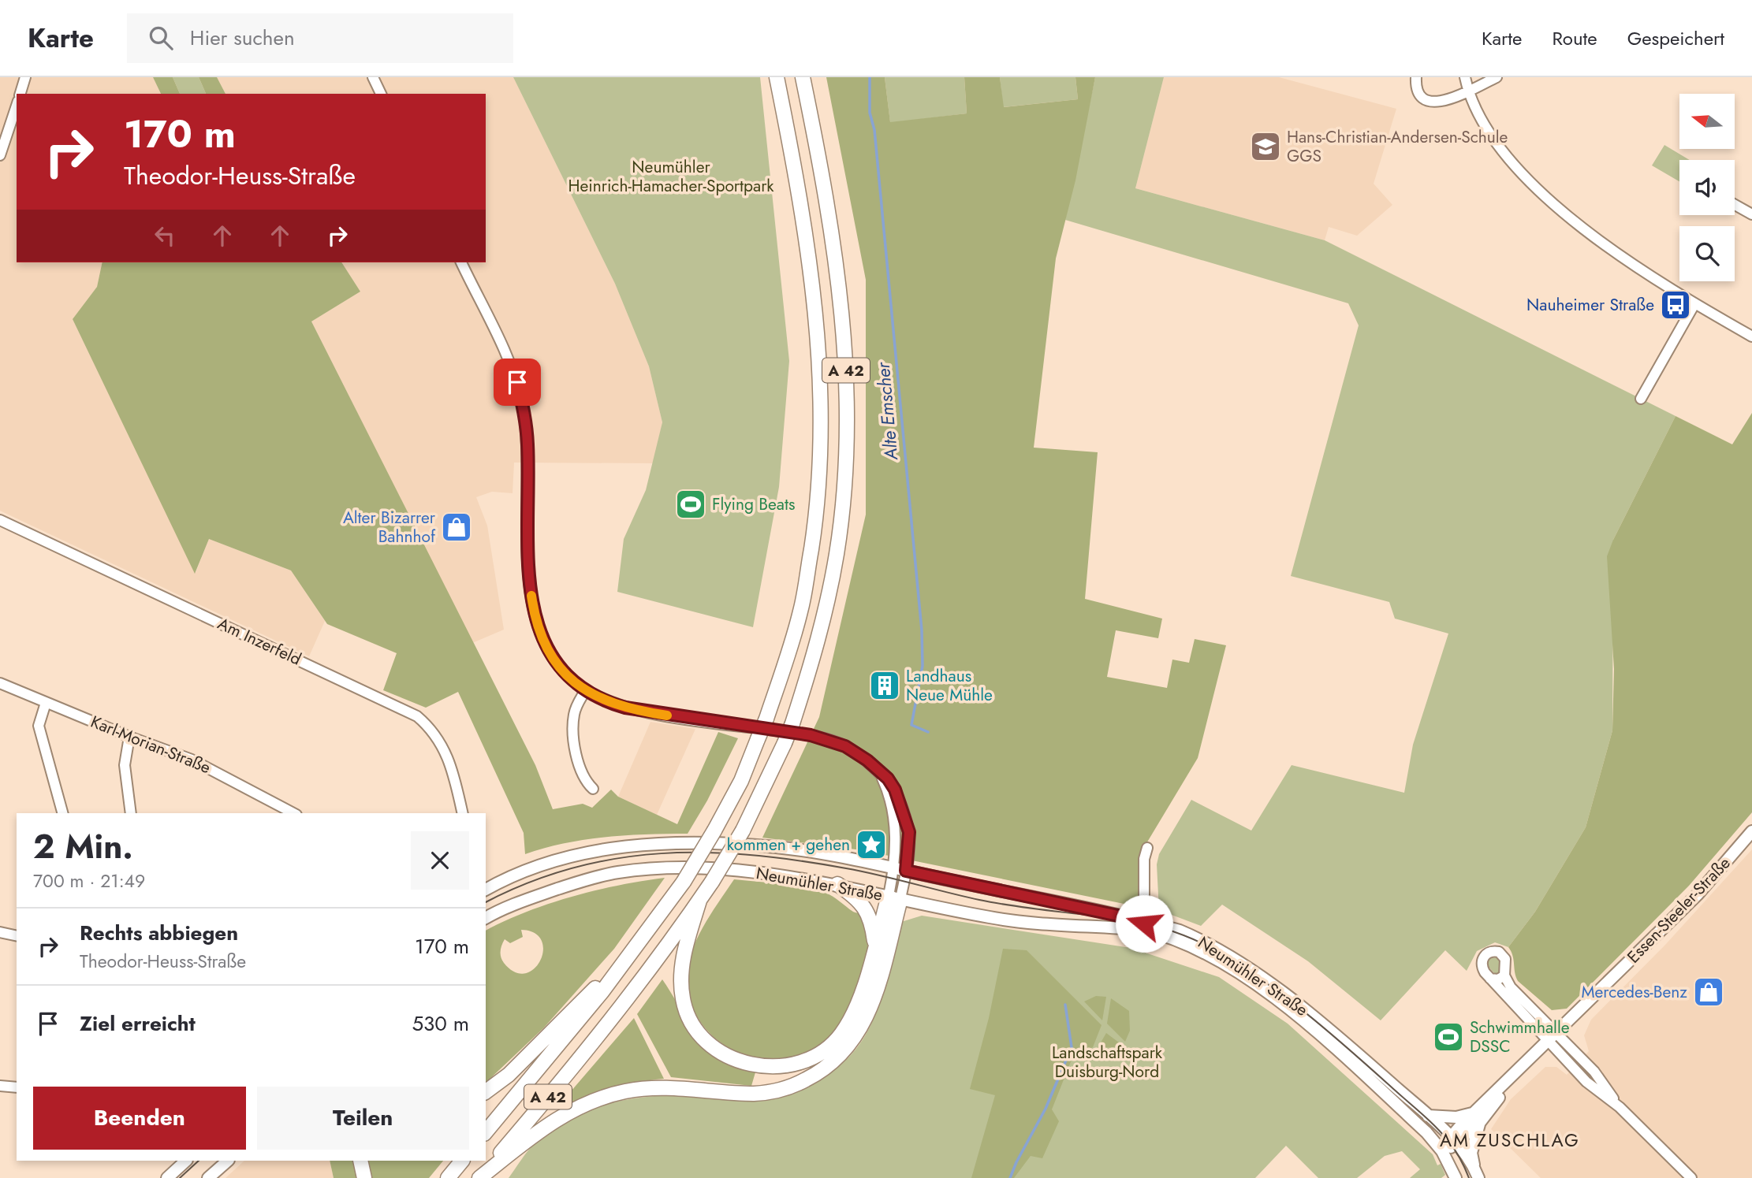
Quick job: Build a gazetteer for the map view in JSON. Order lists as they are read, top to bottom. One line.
{"streets":{"highway":["A 42"],"main road":["Neumühler Straße","Essen-Steeler-Straße"],"street":["Am Inzerfeld","Karl-Morian-Straße"]},"crossings":[["Neumühler Straße","Essen-Steeler-Straße"]],"districts":["AM ZUSCHLAG"],"water":["Alte Emscher"],"parks":["Neumühler Heinrich-Hamacher-Sportpark","Landschaftspark Duisburg-Nord"],"places":{"school or university":["Hans-Christian-Andersen-Schule GGS"],"bus stop":["Nauheimer Straße"],"sports":["Flying Beats","Schwimmhalle DSSC"],"shop":["Alter Bizarrer Bahnhof","Mercedes-Benz"],"building":["Landhaus Neue Mühle"],"place":["kommen + gehen"]},"north":"left","page":{"header":"Karte","search":"Hier suchen","nav":["Karte","Route","Gespeichert"],"turn":["170 m","Theodor-Heuss-Straße"],"heading":["2 Min.","700 m · 21:49"],"list":[{"name":"Rechts abbiegen","note":"Theodor-Heuss-Straße","value":"170 m"},{"name":"Ziel erreicht","value":"530 m"}],"buttons":["Beenden","Teilen"]}}
